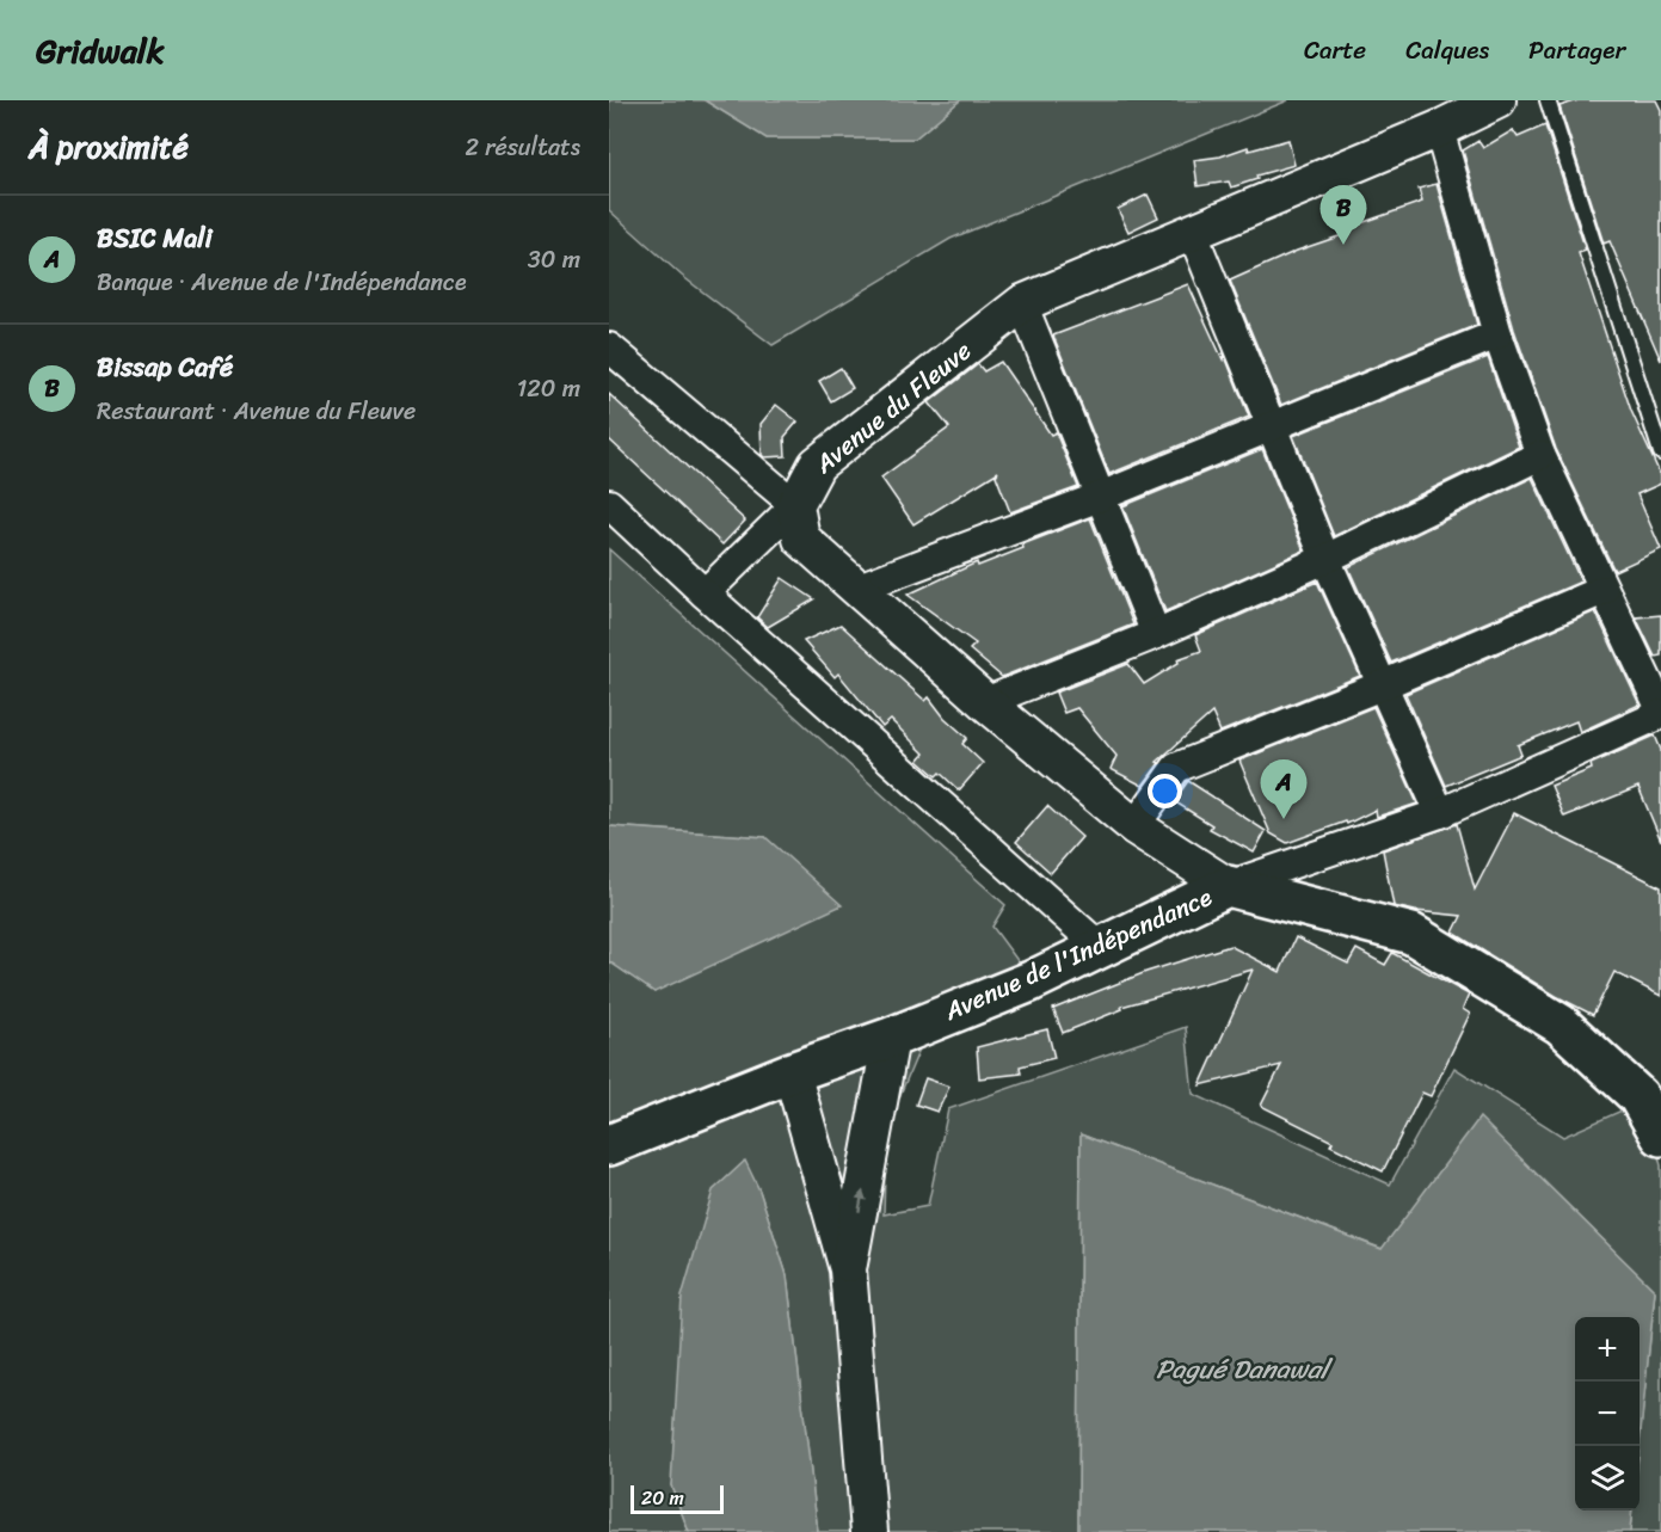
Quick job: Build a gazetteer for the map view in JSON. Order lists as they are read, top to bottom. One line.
{"streets":{"main road":["Avenue de l'Indépendance"],"street":["Avenue du Fleuve"]},"water":["Pagué Danawal"],"scale_bar":"20 m","page":{"header":"Gridwalk","nav":["Carte","Calques","Partager"],"heading":["À proximité","2 résultats"],"pins":["B","A"],"list":[{"mark":"A","name":"BSIC Mali","note":"Banque · Avenue de l'Indépendance","value":"30 m"},{"mark":"B","name":"Bissap Café","note":"Restaurant · Avenue du Fleuve","value":"120 m"}],"map_buttons":["+","−"],"scale":"20 m"}}
